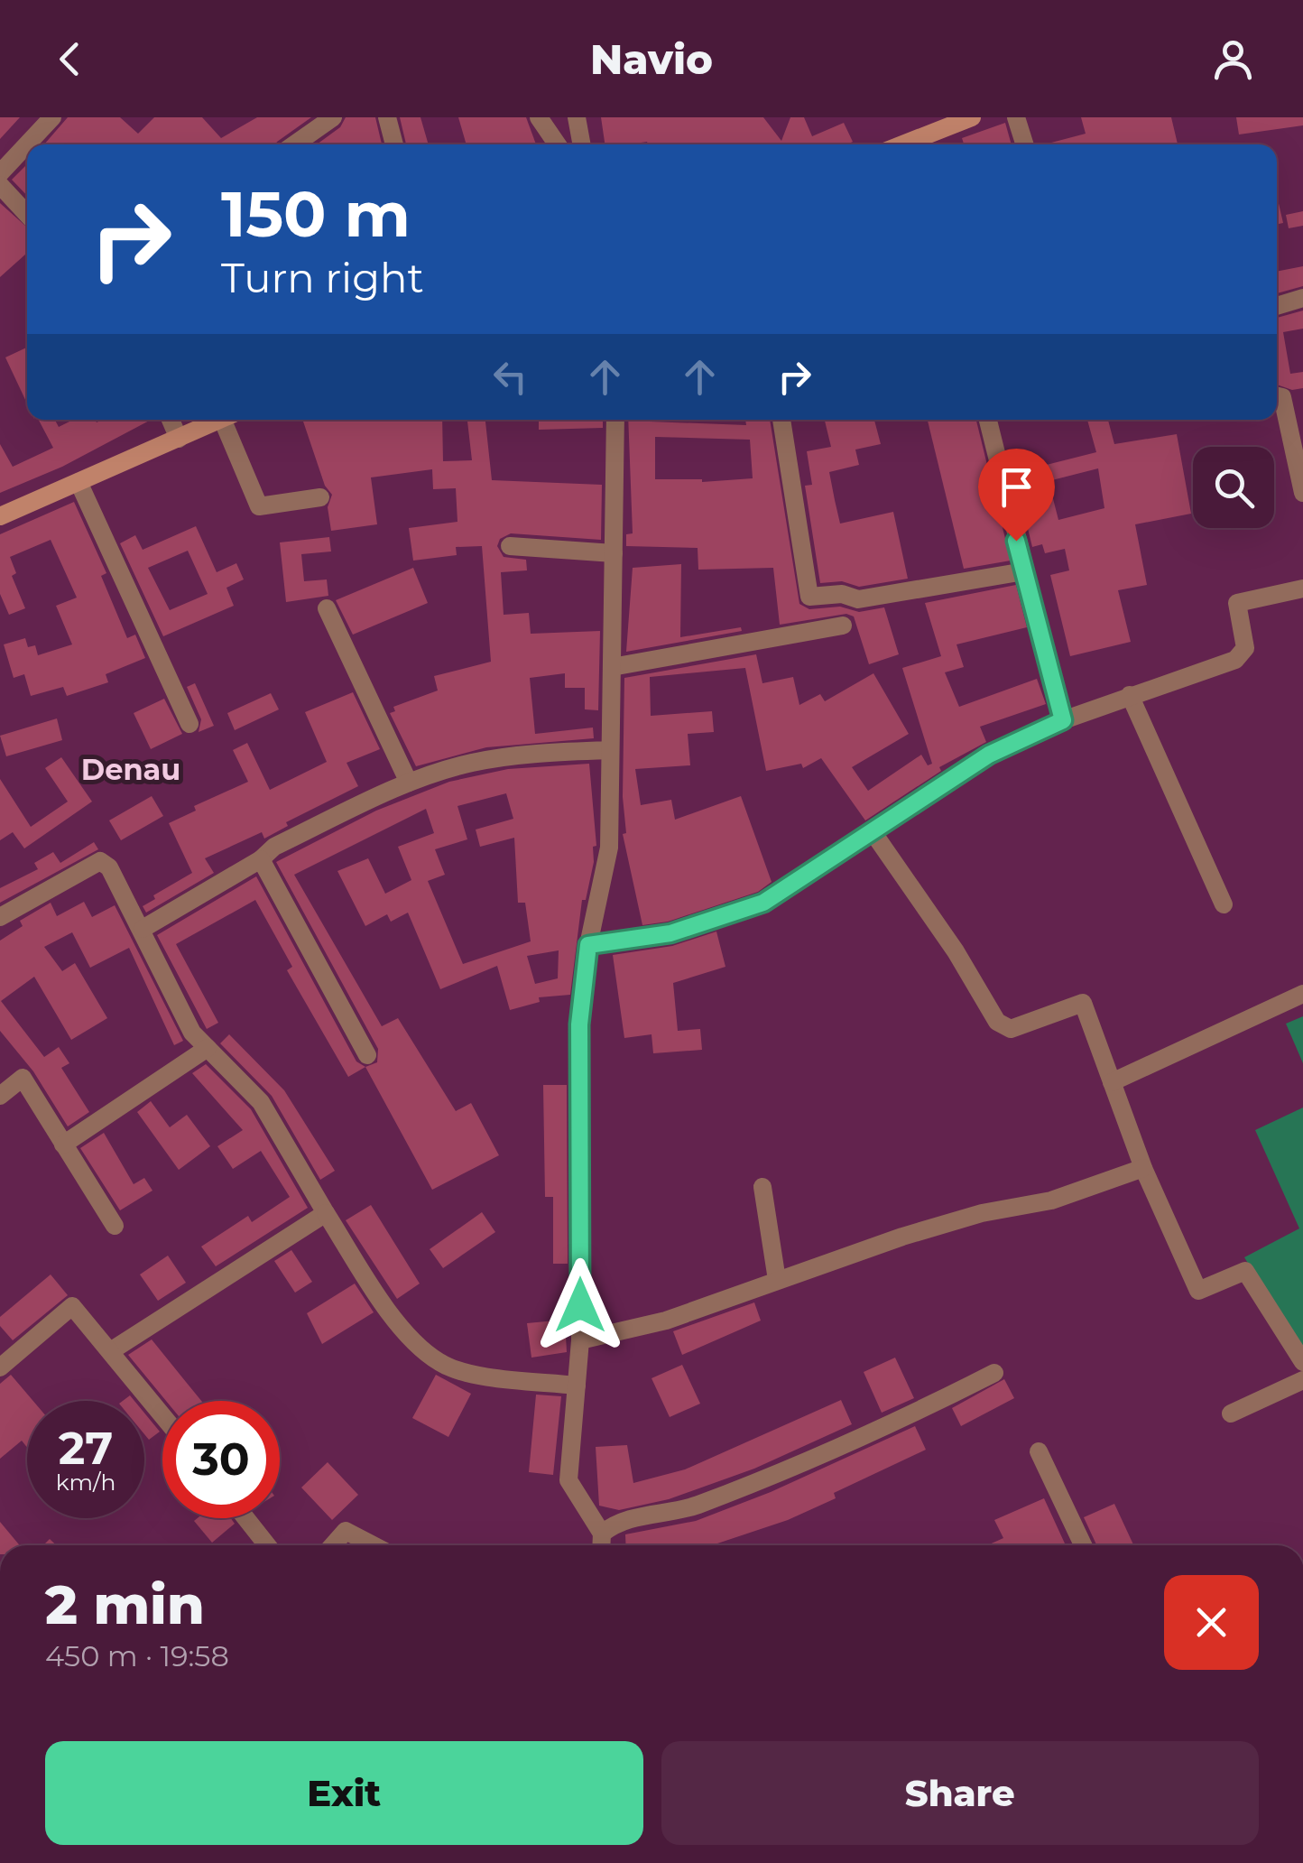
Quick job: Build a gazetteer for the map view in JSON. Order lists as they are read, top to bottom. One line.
{"districts":["Denau"],"page":{"header":"Navio","turn":["150 m","Turn right"],"speed":"27 km/h","limit":"30","heading":["2 min","450 m · 19:58"],"buttons":["Exit","Share"]}}
